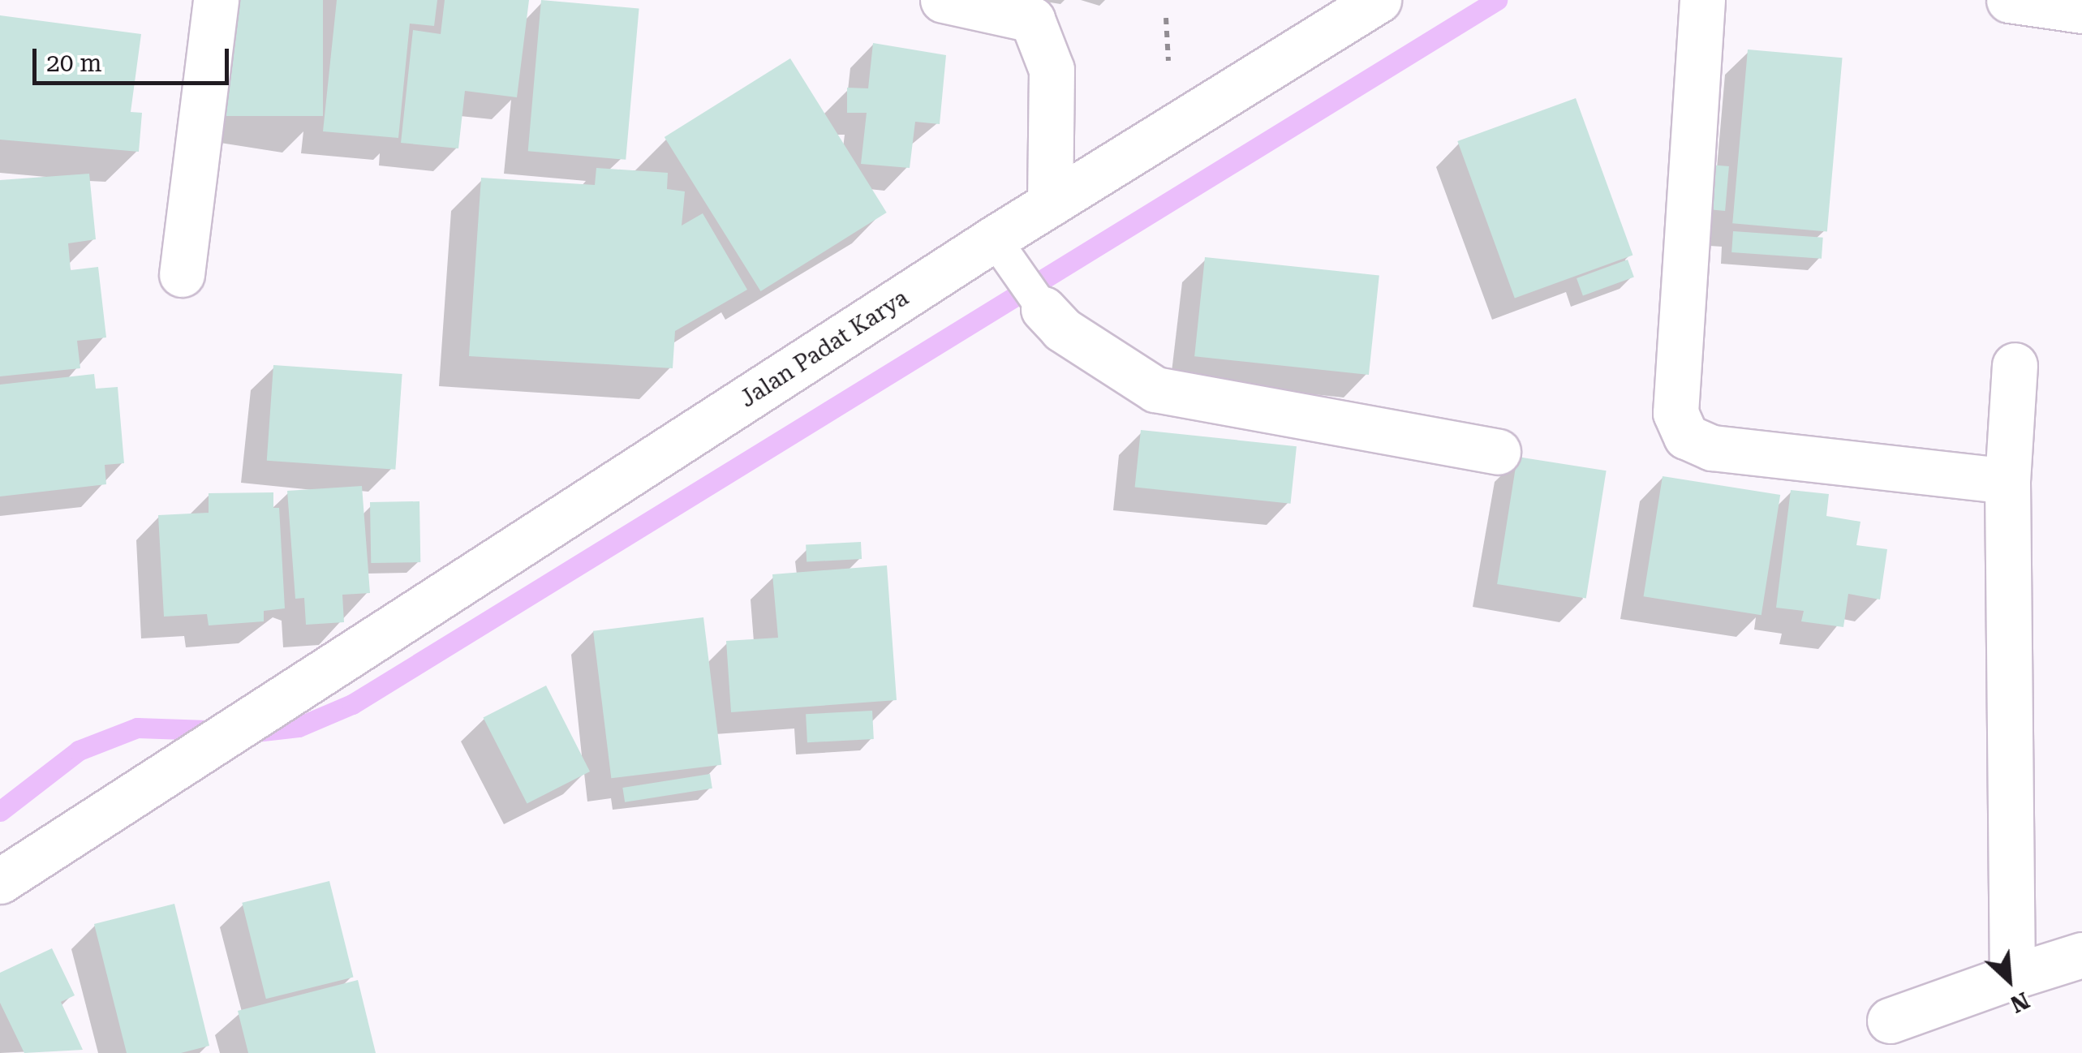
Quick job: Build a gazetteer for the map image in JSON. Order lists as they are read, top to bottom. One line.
{"streets":{"street":["Jalan Padat Karya"]},"scale_bar":"20 m","north":"bottom right"}
